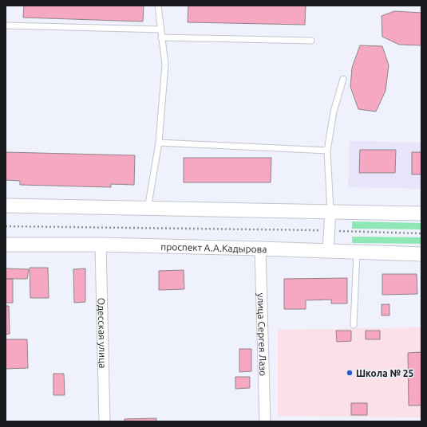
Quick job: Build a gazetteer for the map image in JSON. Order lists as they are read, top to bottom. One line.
{"streets":{"street":["проспект А.А.Кадырова","Одесская улица","улица Сергея Лазо"]},"crossings":[["проспект А.А.Кадырова","Одесская улица"],["проспект А.А.Кадырова","улица Сергея Лазо"]],"places":["Школа № 25"]}
